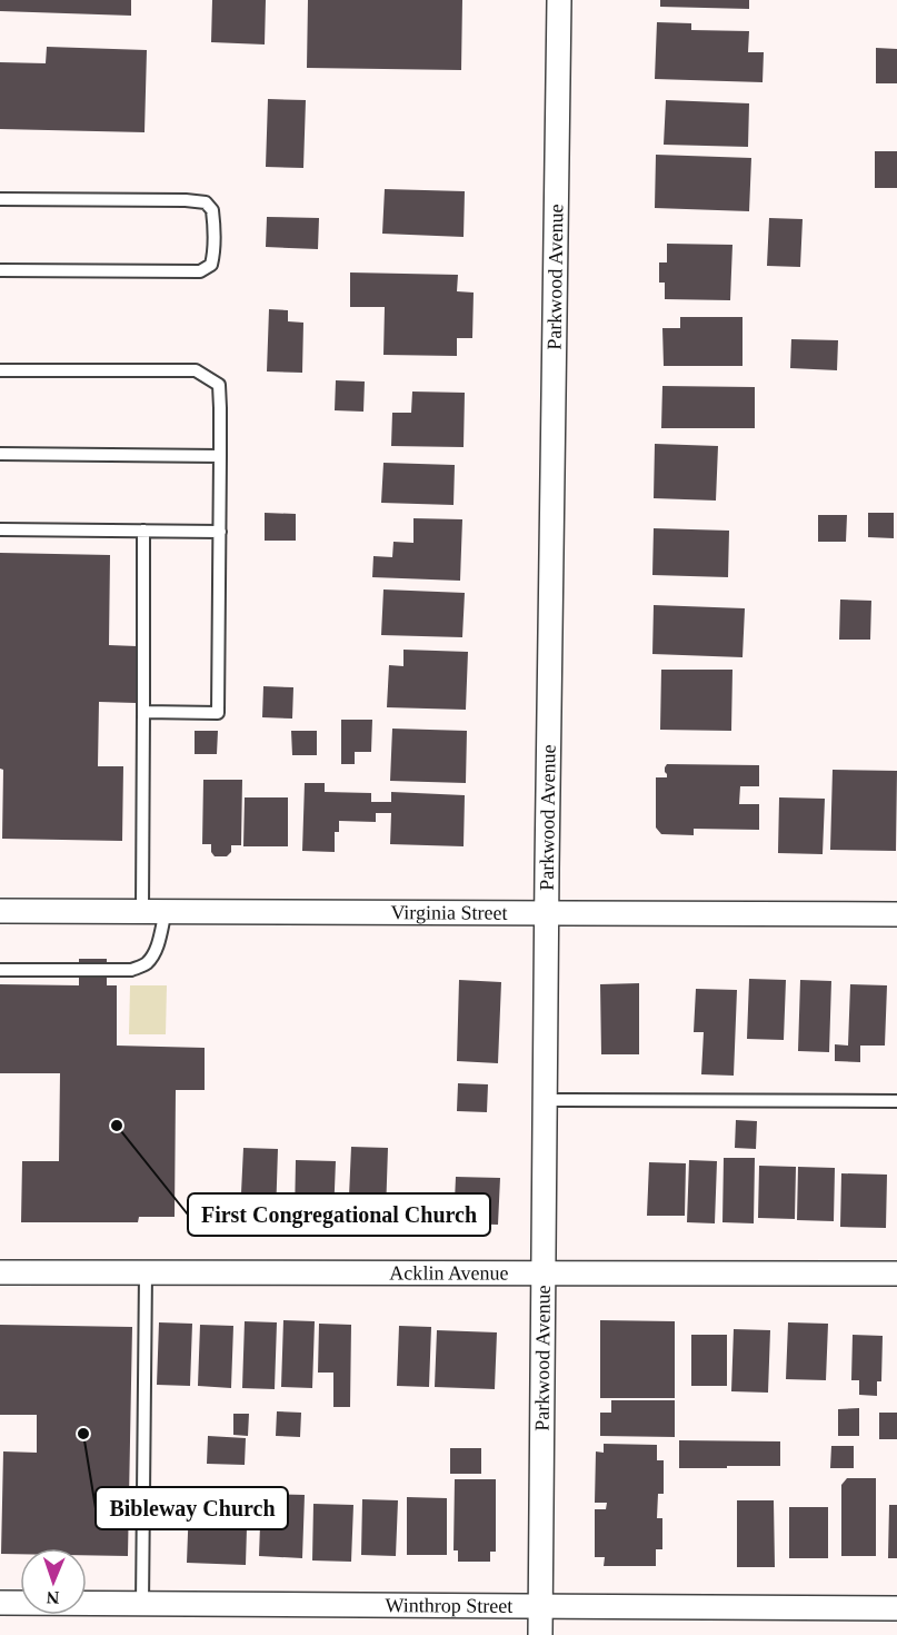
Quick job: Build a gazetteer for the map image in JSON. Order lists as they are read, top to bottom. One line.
{"streets":{"street":["Parkwood Avenue","Virginia Street","Acklin Avenue","Winthrop Street"]},"crossings":[["Parkwood Avenue","Virginia Street"],["Parkwood Avenue","Acklin Avenue"],["Parkwood Avenue","Winthrop Street"]],"places":["First Congregational Church","Bibleway Church"],"north":"bottom"}
